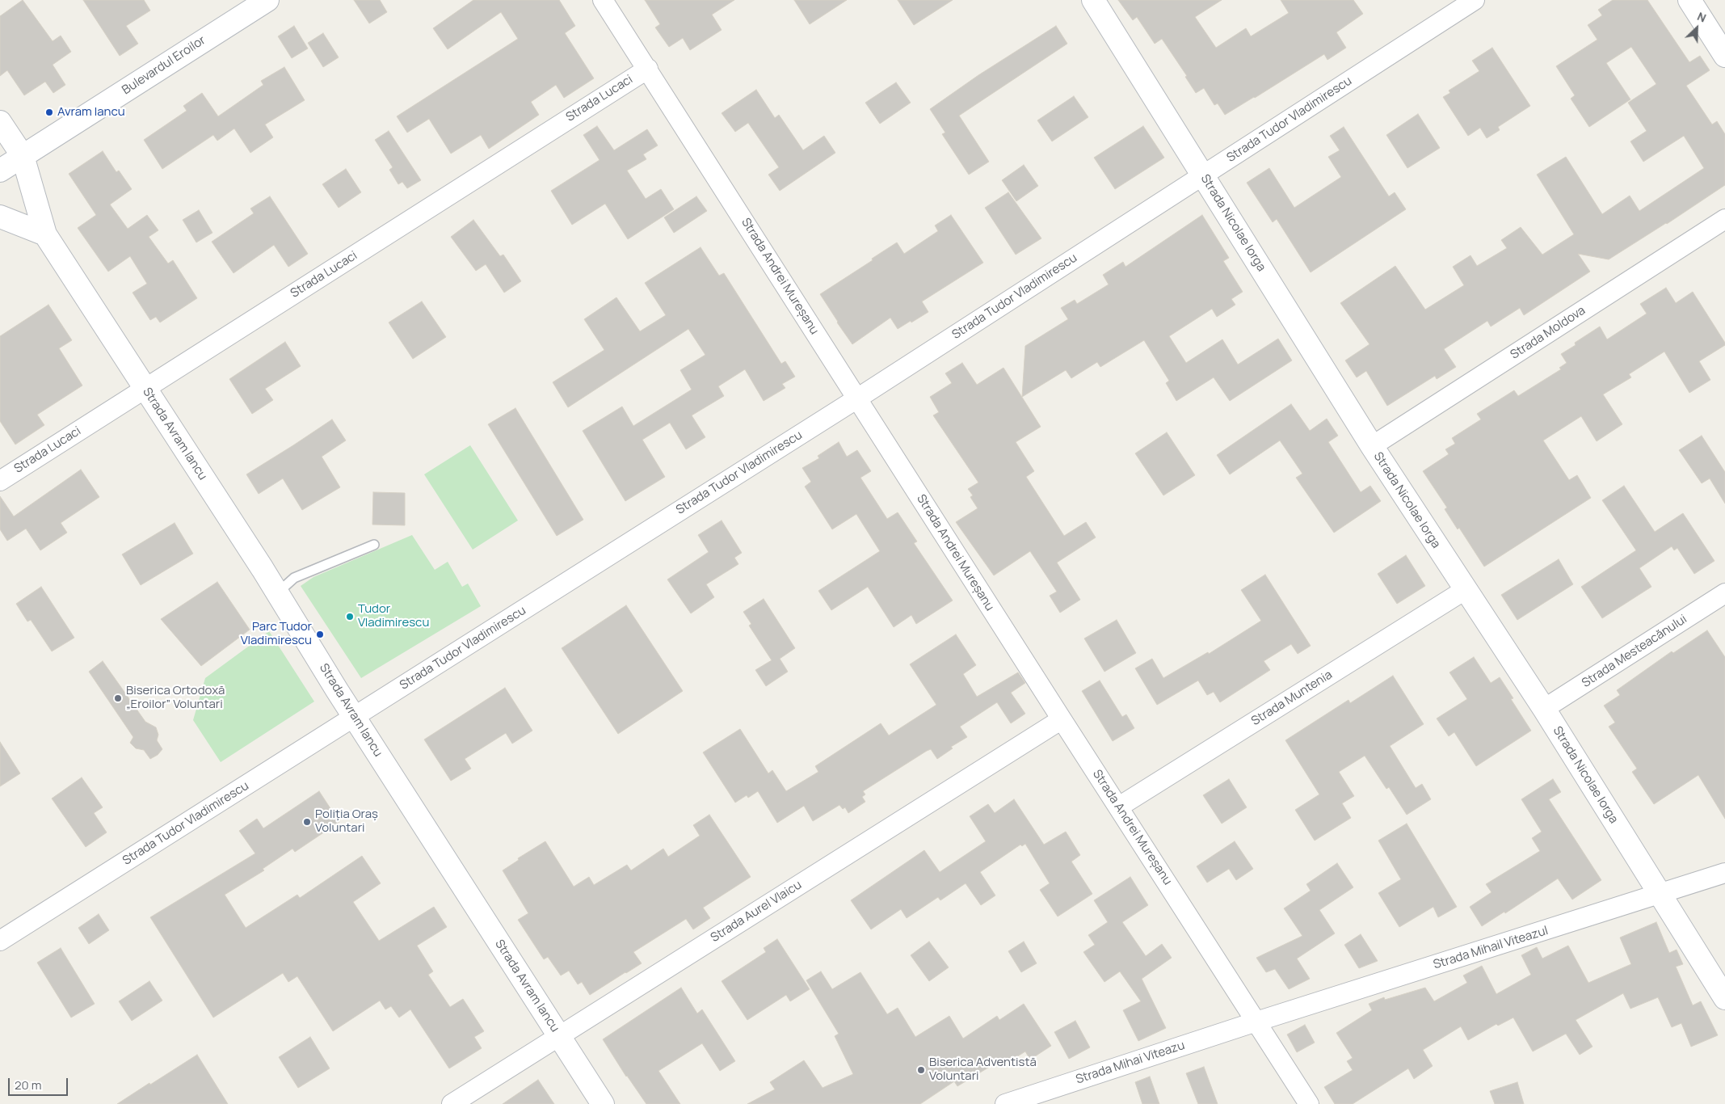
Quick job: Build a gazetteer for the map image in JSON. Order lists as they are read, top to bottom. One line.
{"streets":{"street":["Bulevardul Eroilor","Strada Lucaci","Strada Tudor Vladimirescu","Strada Nicolae Iorga","Strada Andrei Mureșanu","Strada Moldova","Strada Avram Iancu","Strada Mesteacănului","Strada Muntenia","Strada Aurel Vlaicu","Strada Mihail Viteazul","Strada Mihai Viteazu"]},"crossings":[["Bulevardul Eroilor","Strada Avram Iancu"],["Strada Lucaci","Strada Andrei Mureșanu"],["Strada Lucaci","Strada Avram Iancu"],["Strada Tudor Vladimirescu","Strada Nicolae Iorga"],["Strada Tudor Vladimirescu","Strada Andrei Mureșanu"],["Strada Tudor Vladimirescu","Strada Avram Iancu"],["Strada Nicolae Iorga","Strada Moldova"],["Strada Nicolae Iorga","Strada Mesteacănului"],["Strada Nicolae Iorga","Strada Muntenia"],["Strada Nicolae Iorga","Strada Mihail Viteazul"],["Strada Andrei Mureșanu","Strada Muntenia"],["Strada Andrei Mureșanu","Strada Aurel Vlaicu"],["Strada Andrei Mureșanu","Strada Mihail Viteazul"],["Strada Andrei Mureșanu","Strada Mihai Viteazu"],["Strada Avram Iancu","Strada Aurel Vlaicu"],["Strada Mihail Viteazul","Strada Mihai Viteazu"]],"places":["Avram Iancu","Tudor Vladimirescu","Parc Tudor Vladimirescu","Biserica Ortodoxă „Eroilor” Voluntari","Poliția Oraș Voluntari","Biserica Adventistă Voluntari"],"scale_bar":"20 m","north":"top right"}
